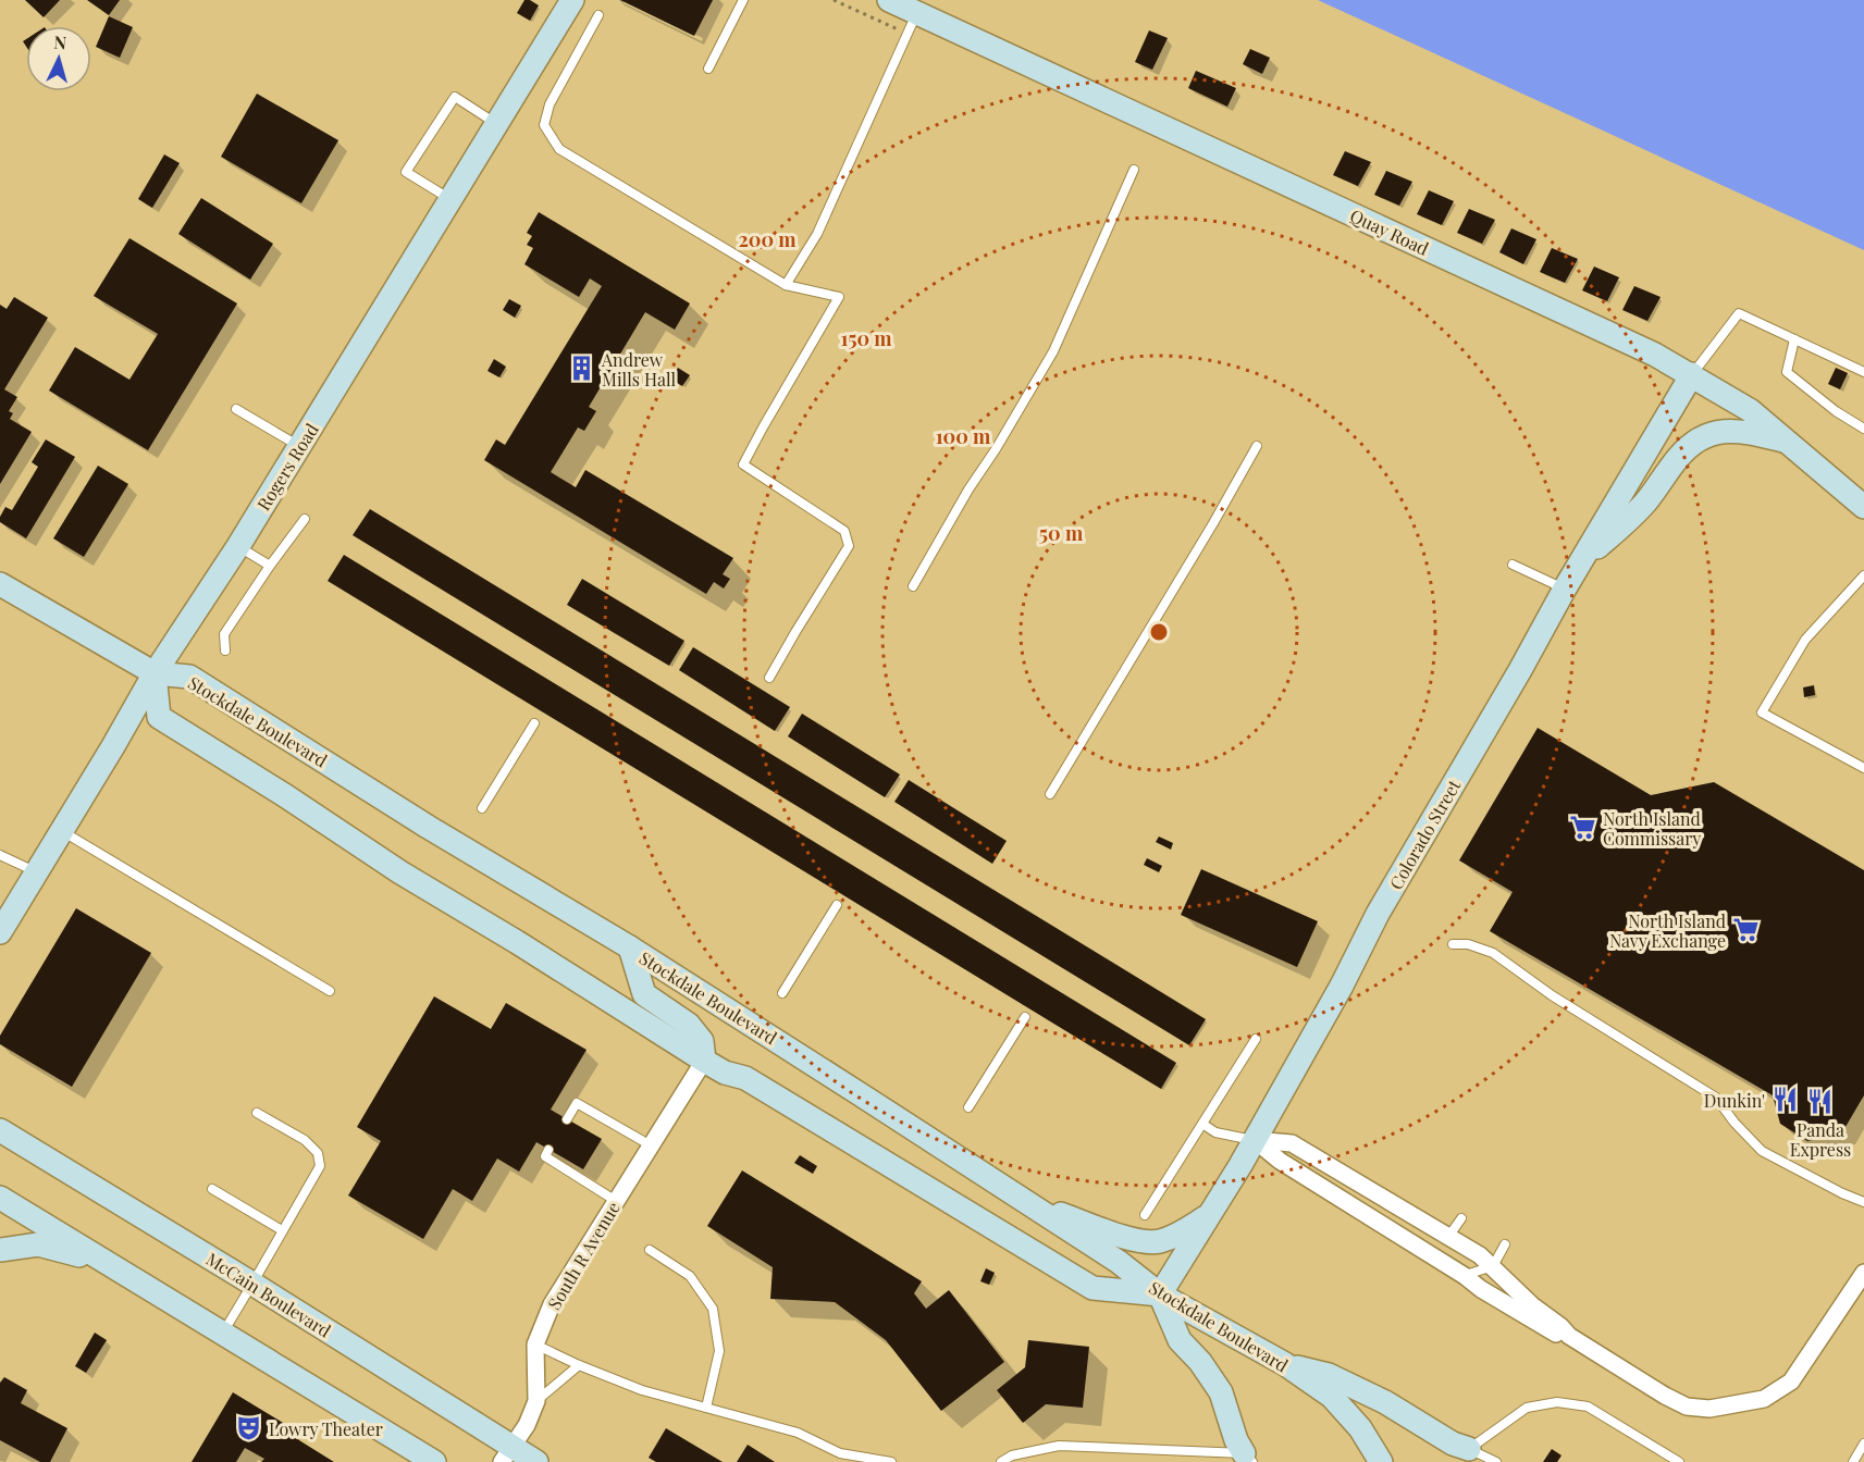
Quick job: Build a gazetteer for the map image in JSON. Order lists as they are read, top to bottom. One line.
{"streets":{"main road":["Quay Road","Rogers Road","Stockdale Boulevard","Colorado Street","McCain Boulevard"],"street":["South R Avenue"]},"crossings":[["Quay Road","Colorado Street"],["Rogers Road","Stockdale Boulevard"],["Stockdale Boulevard","Colorado Street"],["South R Avenue","McCain Boulevard"]],"places":{"building":["Andrew Mills Hall"],"supermarket":["North Island Commissary","North Island Navy Exchange"],"restaurant":["Dunkin'","Panda Express"],"theatre":["Lowry Theater"]},"north":"top","rings":["200 m","150 m","100 m","50 m"]}
